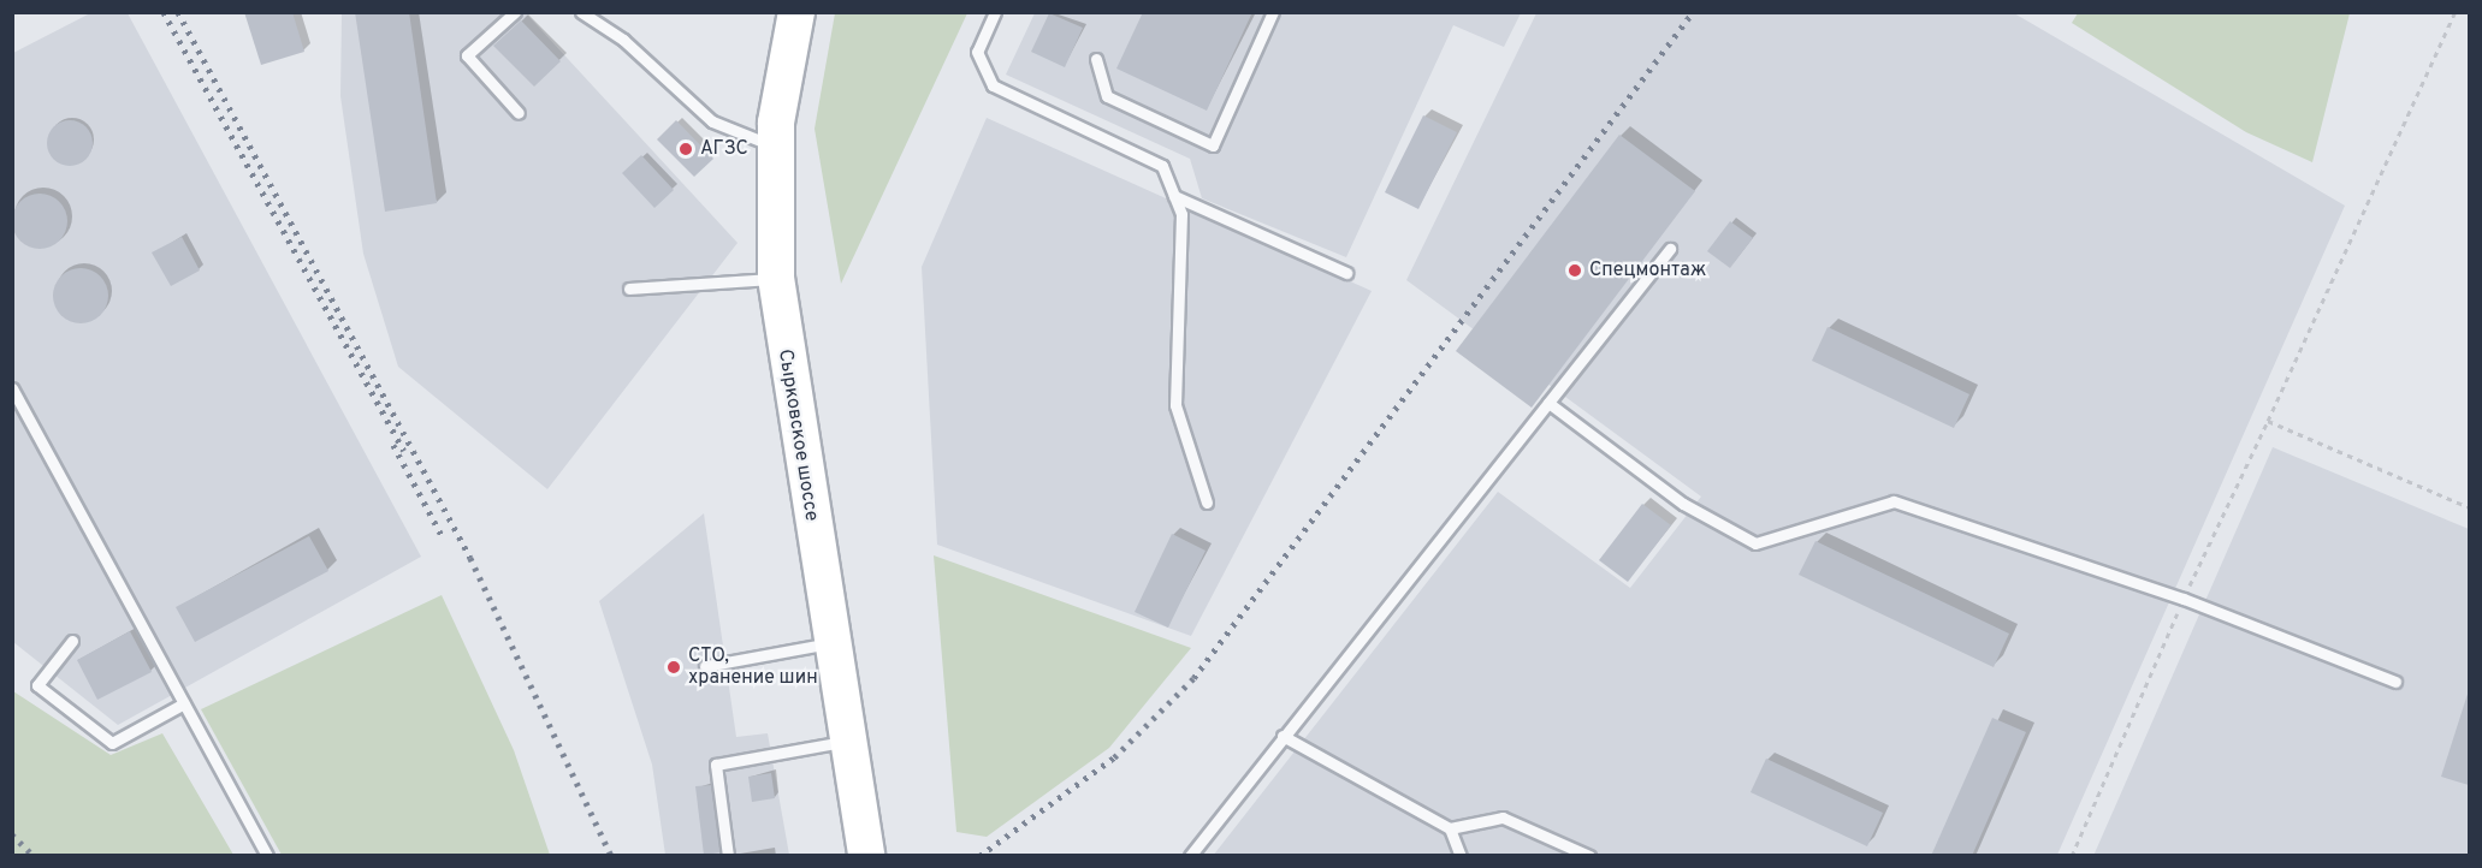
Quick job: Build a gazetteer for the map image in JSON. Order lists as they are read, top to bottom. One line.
{"streets":{"main road":["Сырковское шоссе"]},"places":["АГЗС","Спецмонтаж","СТО, хранение шин"]}
